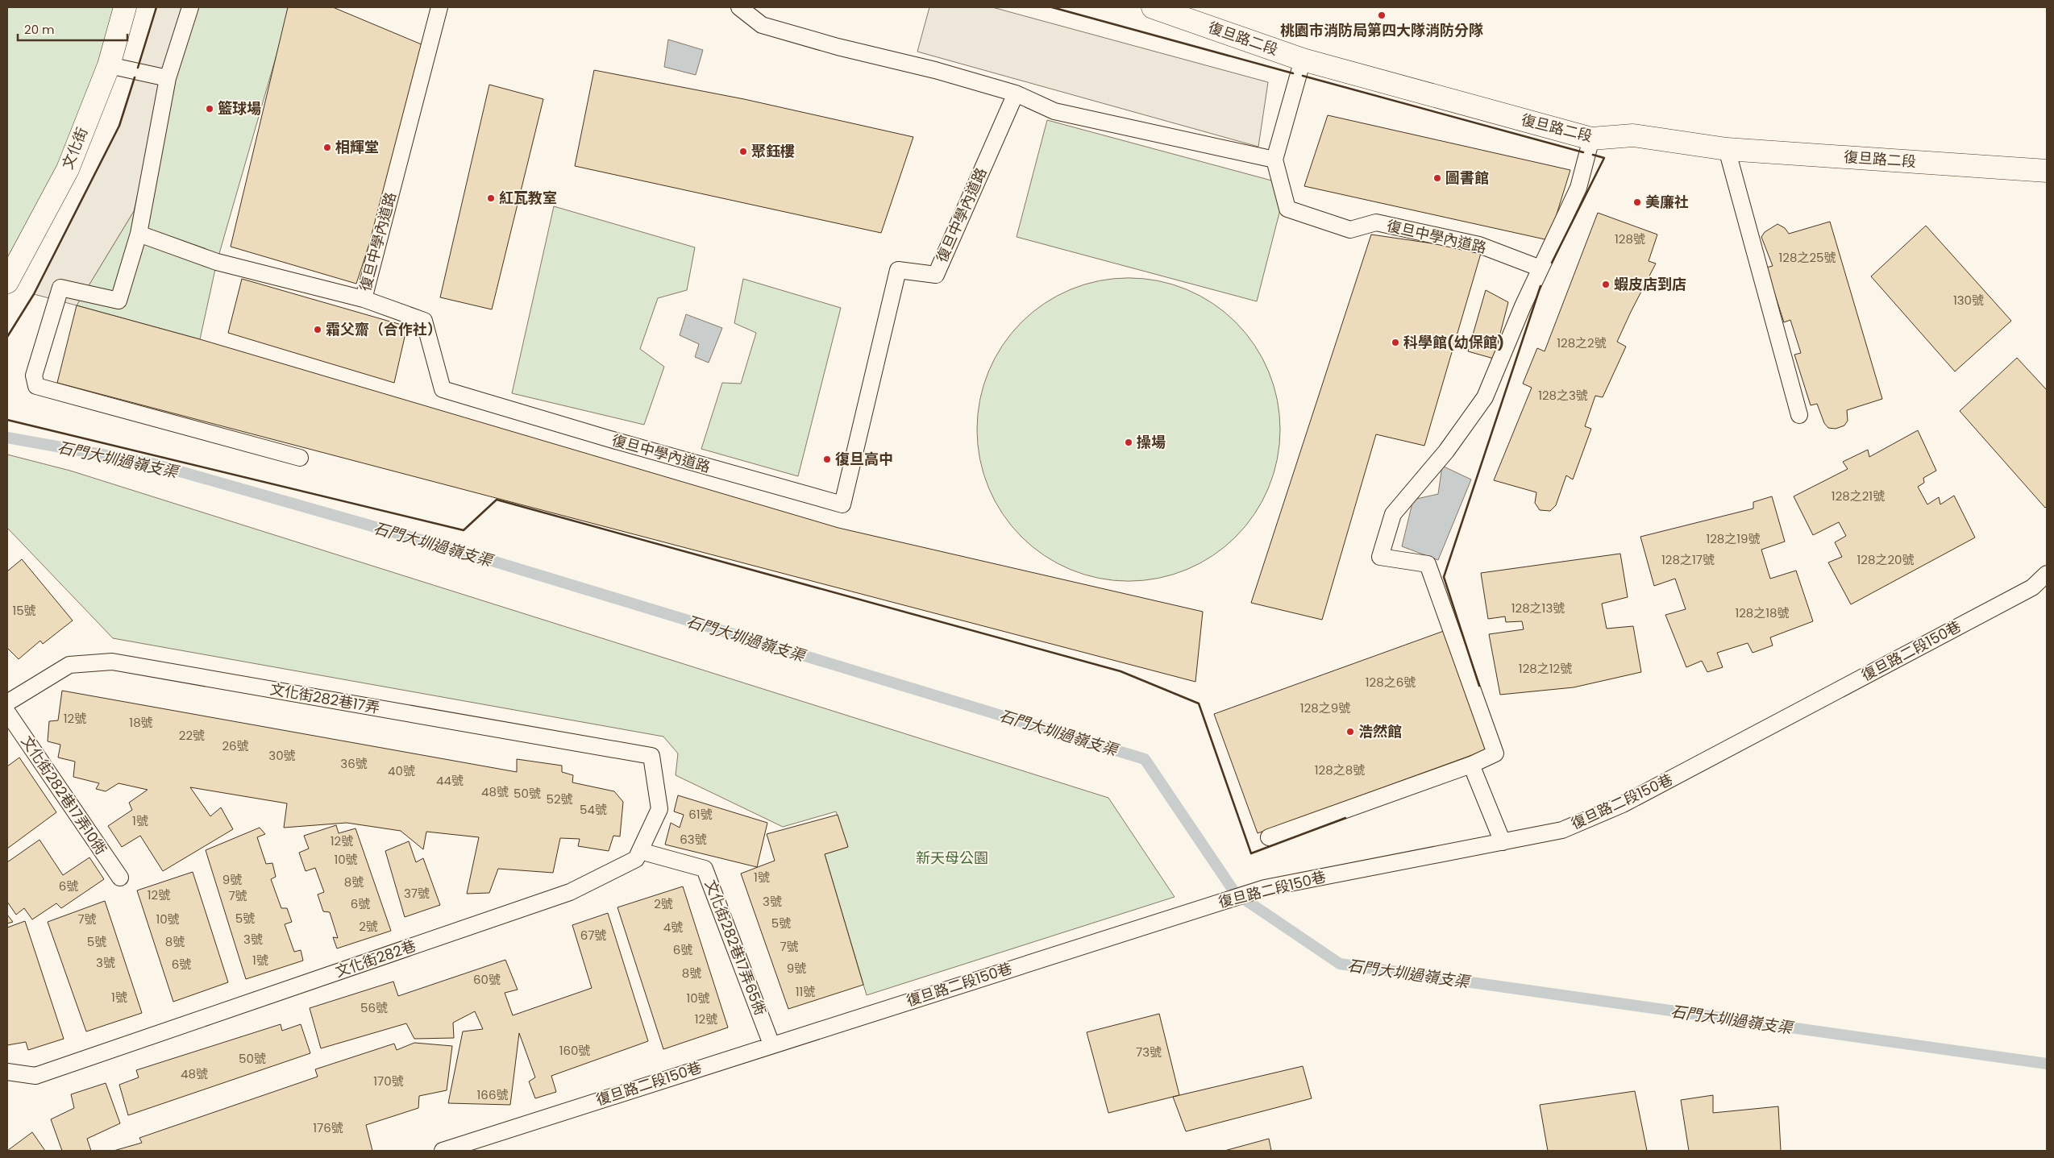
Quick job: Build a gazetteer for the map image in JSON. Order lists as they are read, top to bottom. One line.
{"streets":{"street":["復旦路二段","文化街"],"lane":["復旦中學內道路","復旦路二段150巷","文化街282巷17弄","文化街282巷17弄10衖","文化街282巷17弄65衖","文化街282巷"]},"crossings":[["復旦路二段150巷","文化街282巷17弄65衖"],["文化街282巷17弄","文化街282巷"],["文化街282巷17弄65衖","文化街282巷"]],"water":["石門大圳過嶺支渠"],"parks":["新天母公園"],"places":["桃園市消防局第四大隊消防分隊","籃球場","相輝堂","聚鈺樓","圖書館","紅瓦教室","美廉社","蝦皮店到店","霜父齋（合作社）","科學館(幼保館)","操場","復旦高中","浩然館"],"house_numbers":["128號","128之25號","130號","128之2號","128之3號","128之21號","128之19號","128之17號","128之20號","128之13號","15號","128之18號","128之12號","128之6號","128之9號","12號","18號","22號","26號","30號","36號","128之8號","40號","44號","48號","50號","52號","54號","61號","1號","63號","12號","10號","1號","9號","8號","6號","37號","12號","7號","3號","6號","2號","5號","7號","10號","5號","2號","4號","67號","3號","5號","8號","7號","6號","1號","3號","6號","9號","8號","60號","11號","1號","10號","56號","12號","160號","73號","50號","48號","170號","166號","176號"],"scale_bar":"20 m"}
